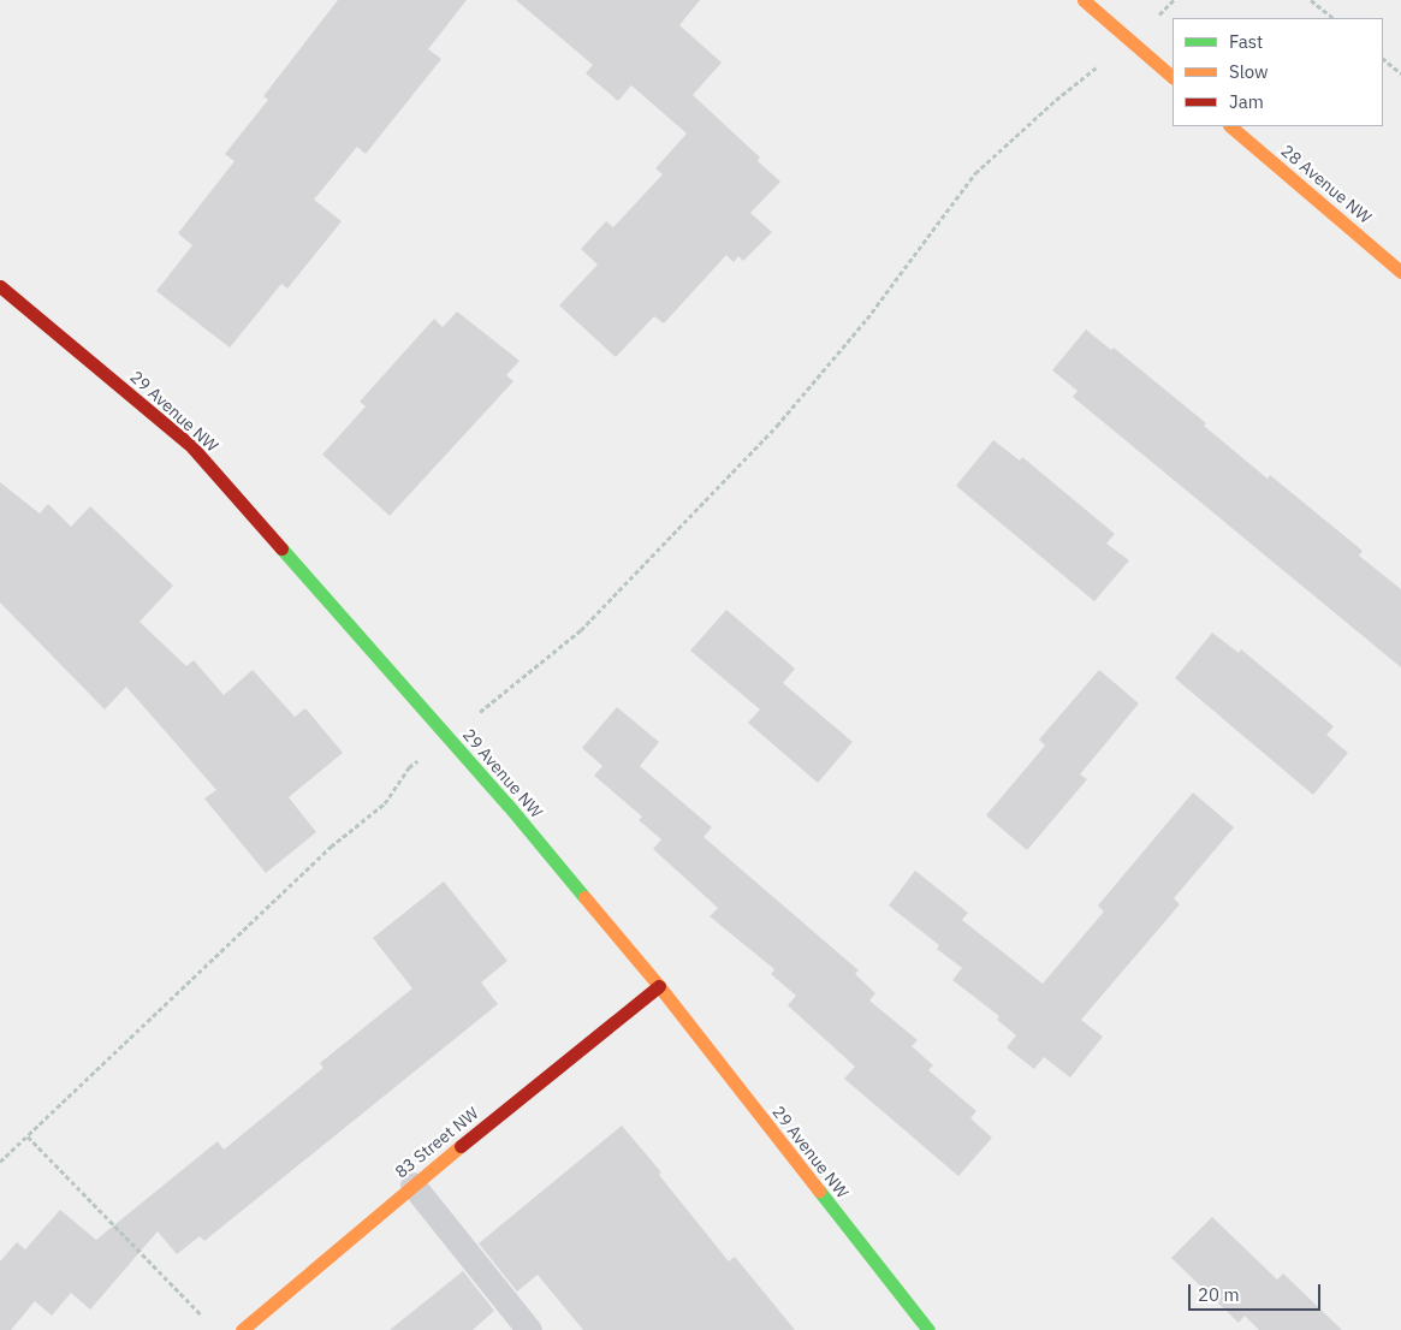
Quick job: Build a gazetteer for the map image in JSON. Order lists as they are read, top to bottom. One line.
{"streets":{"street":["28 Avenue NW","29 Avenue NW","83 Street NW"]},"crossings":[["29 Avenue NW","83 Street NW"]],"legend":["Fast","Slow","Jam"],"scale_bar":"20 m"}
